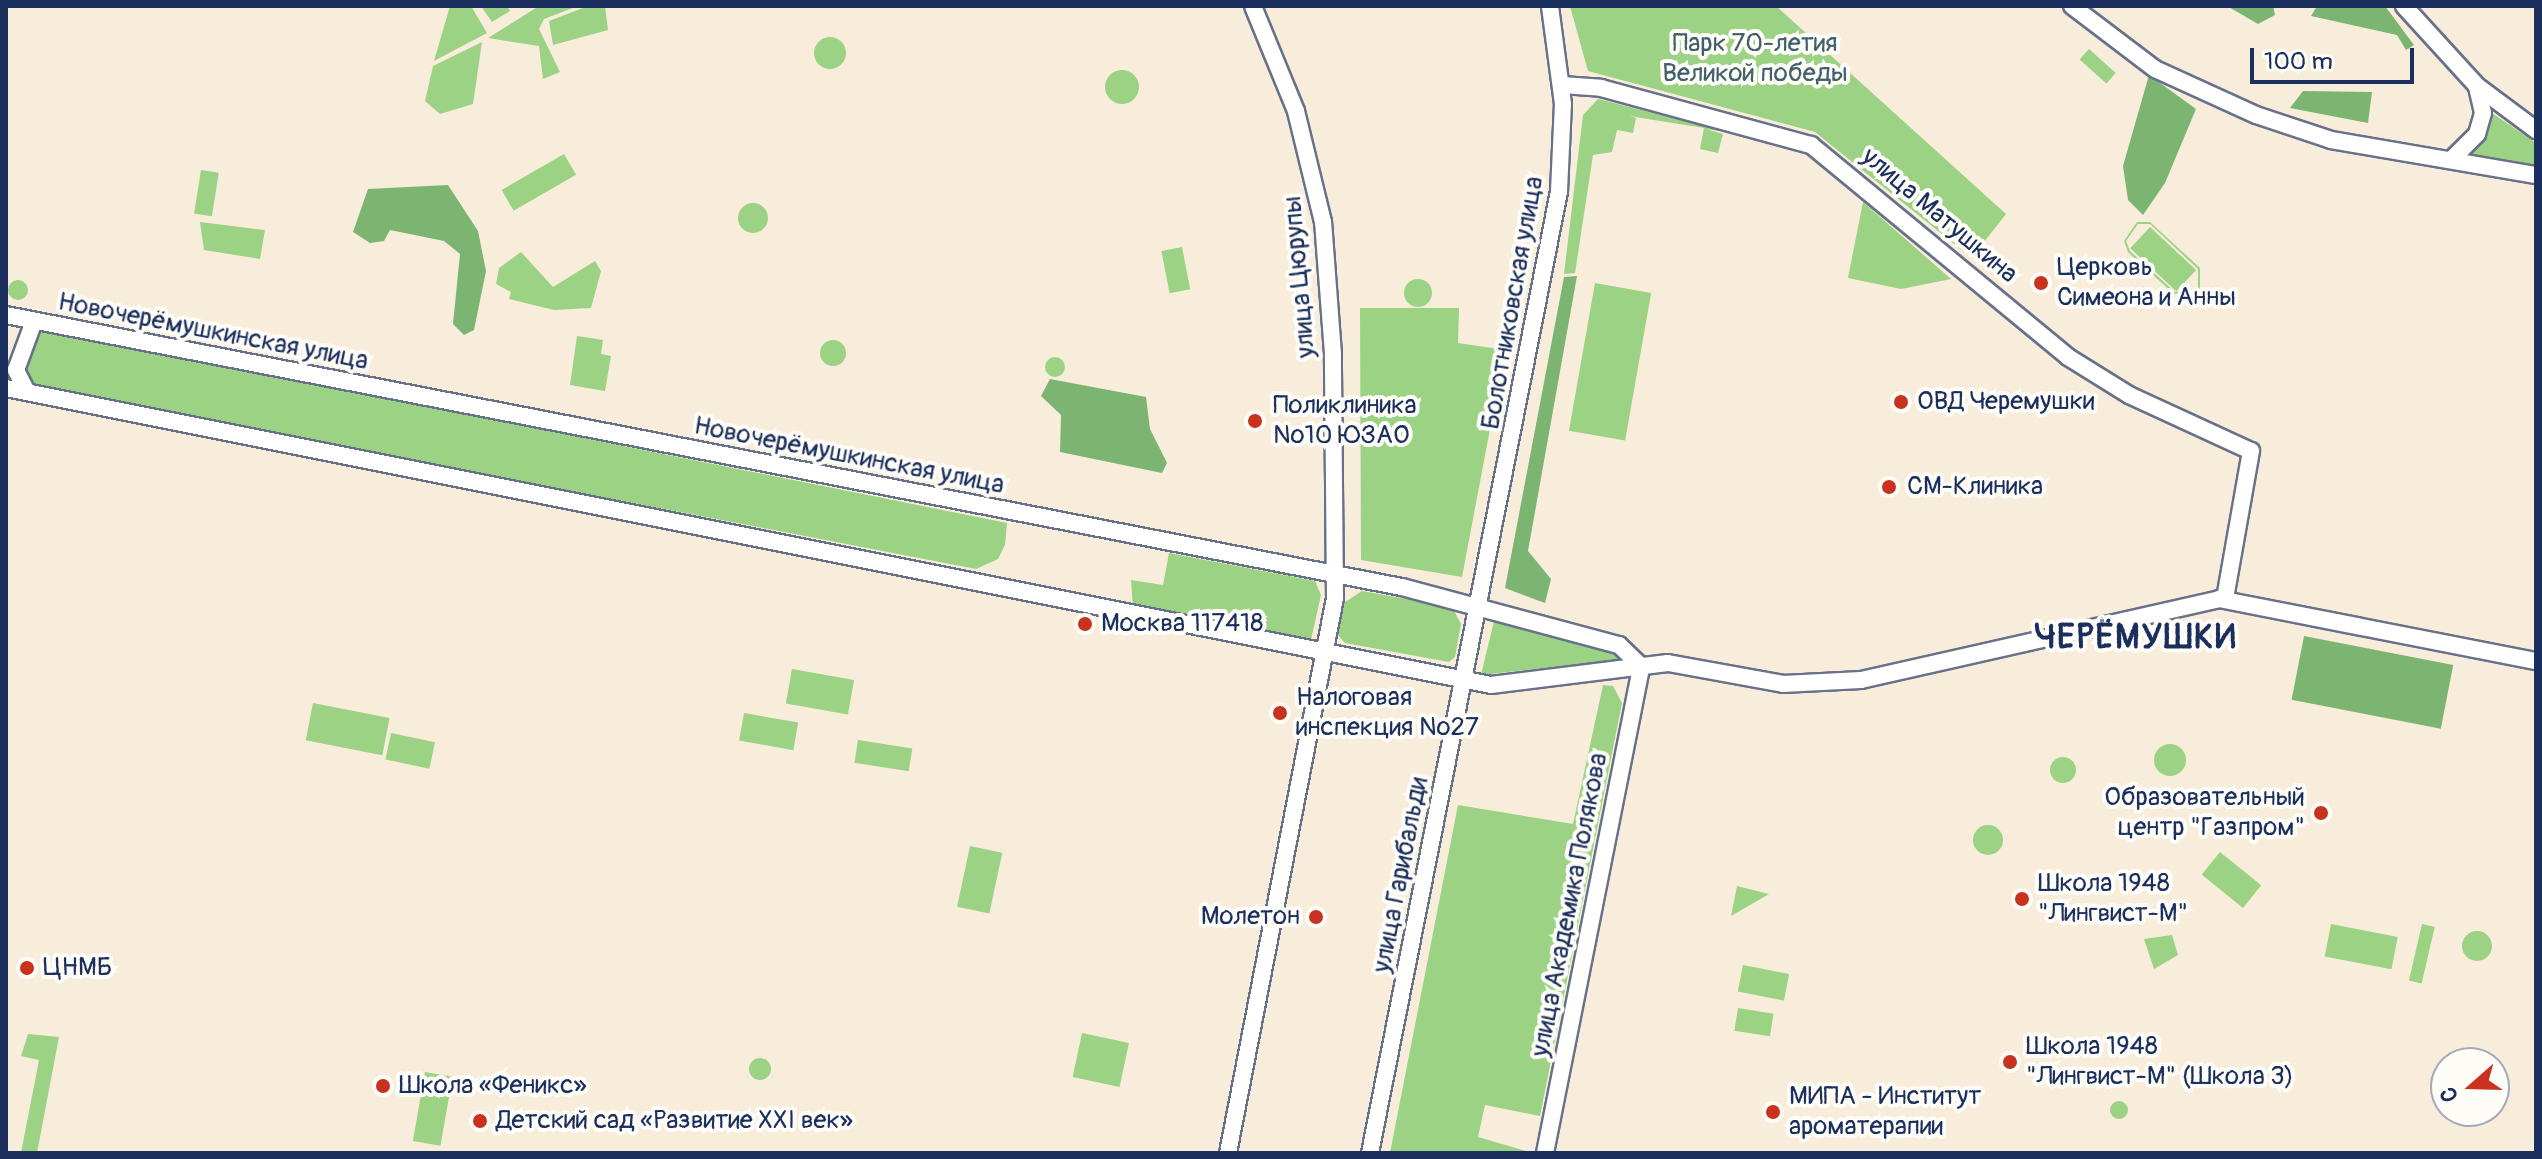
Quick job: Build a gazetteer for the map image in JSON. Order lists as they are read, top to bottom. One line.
{"streets":{"street":["улица Матушкина","улица Цюрупы","Болотниковская улица","Новочерёмушкинская улица","улица Гарибальди","улица Академика Полякова"]},"crossings":[["улица Матушкина","Болотниковская улица"],["улица Цюрупы","Новочерёмушкинская улица"],["Болотниковская улица","Новочерёмушкинская улица"],["Болотниковская улица","улица Гарибальди"],["Новочерёмушкинская улица","улица Гарибальди"],["Новочерёмушкинская улица","улица Академика Полякова"]],"districts":["ЧЕРЁМУШКИ"],"parks":["Парк 70-летия Великой победы"],"places":["Церковь Симеона и Анны","ОВД Черемушки","Поликлиника №10 ЮЗАО","СМ-Клиника","Москва 117418","Налоговая инспекция №27","Образовательный центр \"Газпром\"","Школа 1948 \"Лингвист-М\"","Молетон","ЦНМБ","Школа 1948 \"Лингвист-М\" (Школа 3)","Школа «Феникс»","МИПА - Институт ароматерапии","Детский сад «Развитие XXI век»"],"scale_bar":"100 m","north":"left"}
